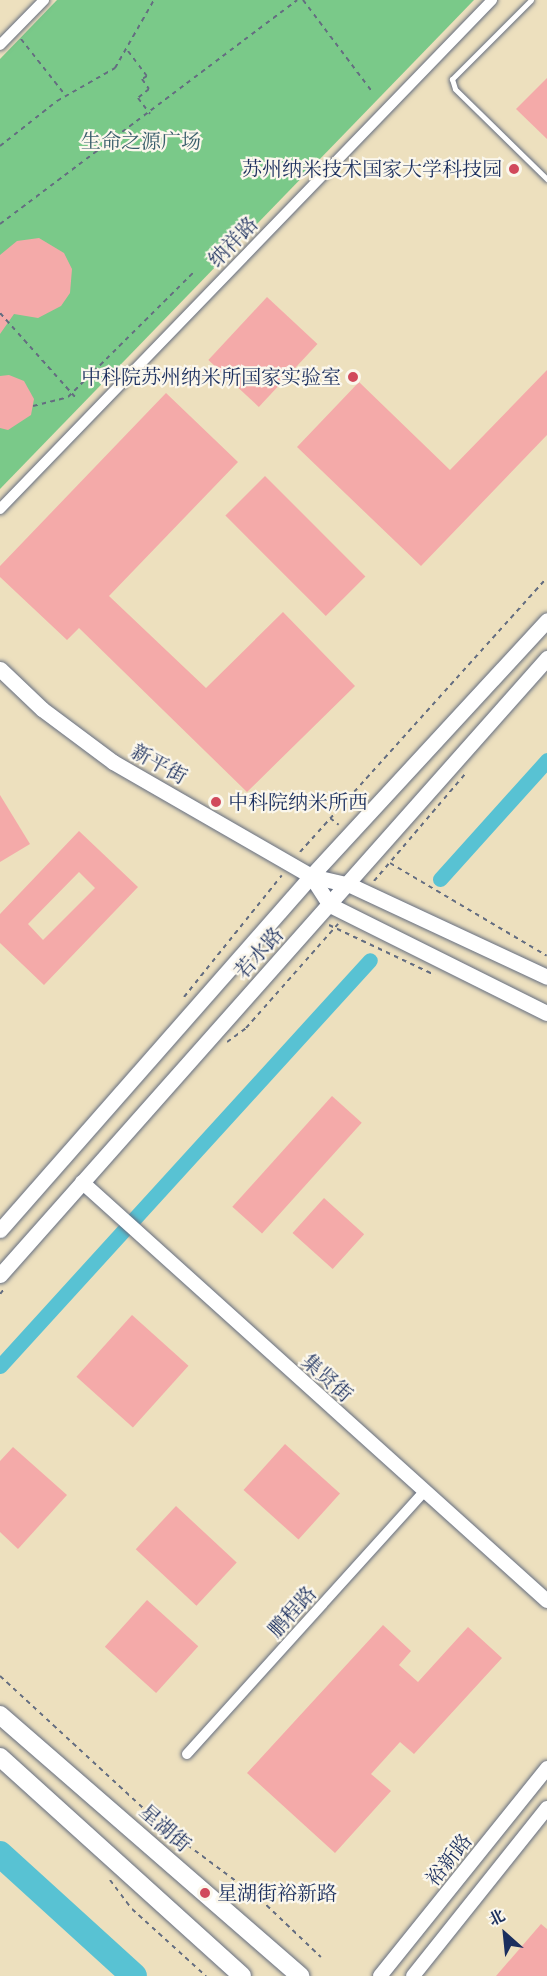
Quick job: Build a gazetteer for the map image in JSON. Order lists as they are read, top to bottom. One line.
{"streets":{"main road":["新平街","若水路","星湖街"],"street":["纳祥路","集贤街","鹏程路","裕新路"]},"crossings":[["新平街","若水路"],["若水路","集贤街"],["集贤街","鹏程路"]],"parks":["生命之源广场"],"places":["苏州纳米技术国家大学科技园","中科院苏州纳米所国家实验室","中科院纳米所西","星湖街裕新路"],"north":"top left"}
